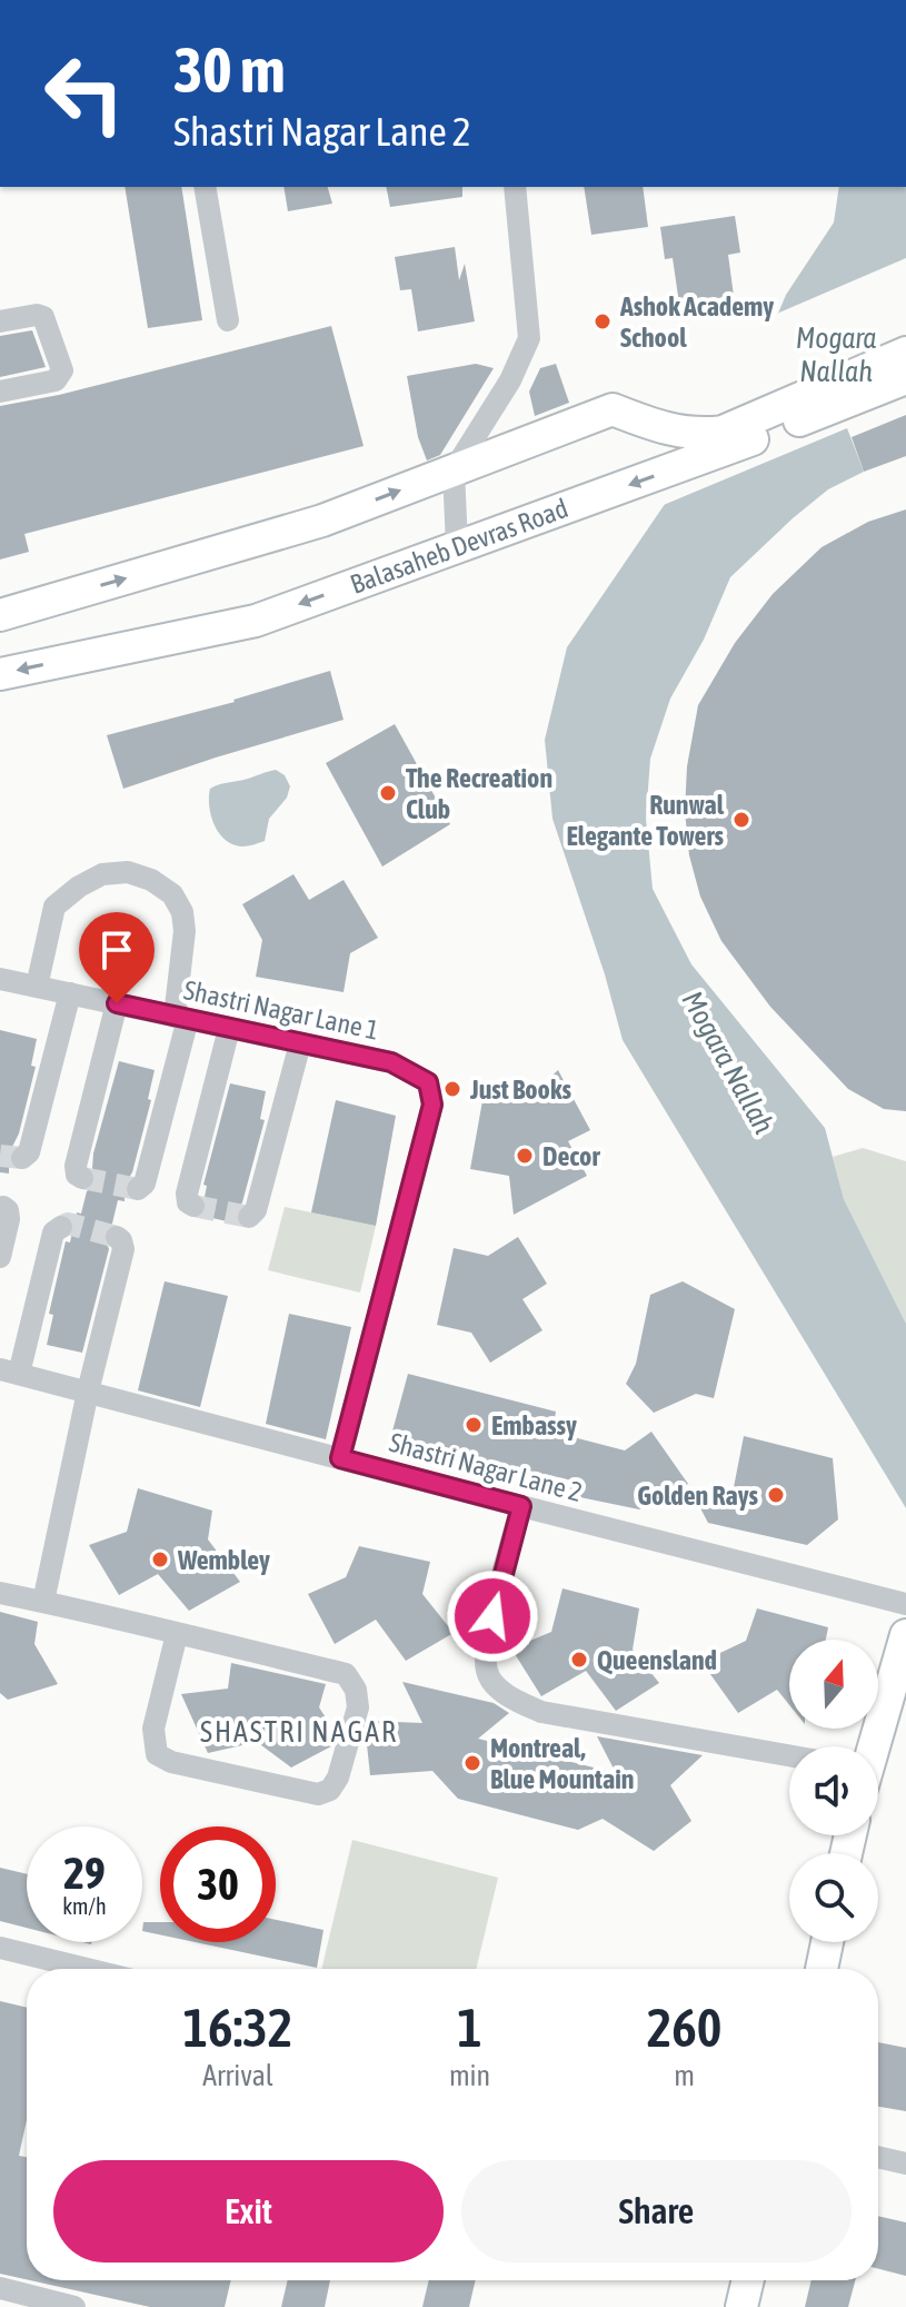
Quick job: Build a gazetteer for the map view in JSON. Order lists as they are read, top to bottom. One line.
{"streets":{"main road":["Balasaheb Devras Road"],"street":["Shastri Nagar Lane 1","Shastri Nagar Lane 2"]},"crossings":[["Shastri Nagar Lane 1","Shastri Nagar Lane 2"]],"districts":["SHASTRI NAGAR"],"water":["Mogara Nallah"],"places":["Ashok Academy School","The Recreation Club","Runwal Elegante Towers","Just Books","Decor","Embassy","Golden Rays","Wembley","Queensland","Montreal, Blue Mountain"],"north":"top","page":{"turn":["30 m","Shastri Nagar Lane 2"],"speed":"29 km/h","limit":"30","eta":["16:32","Arrival","1","min","260","m"],"buttons":["Exit","Share"]}}
